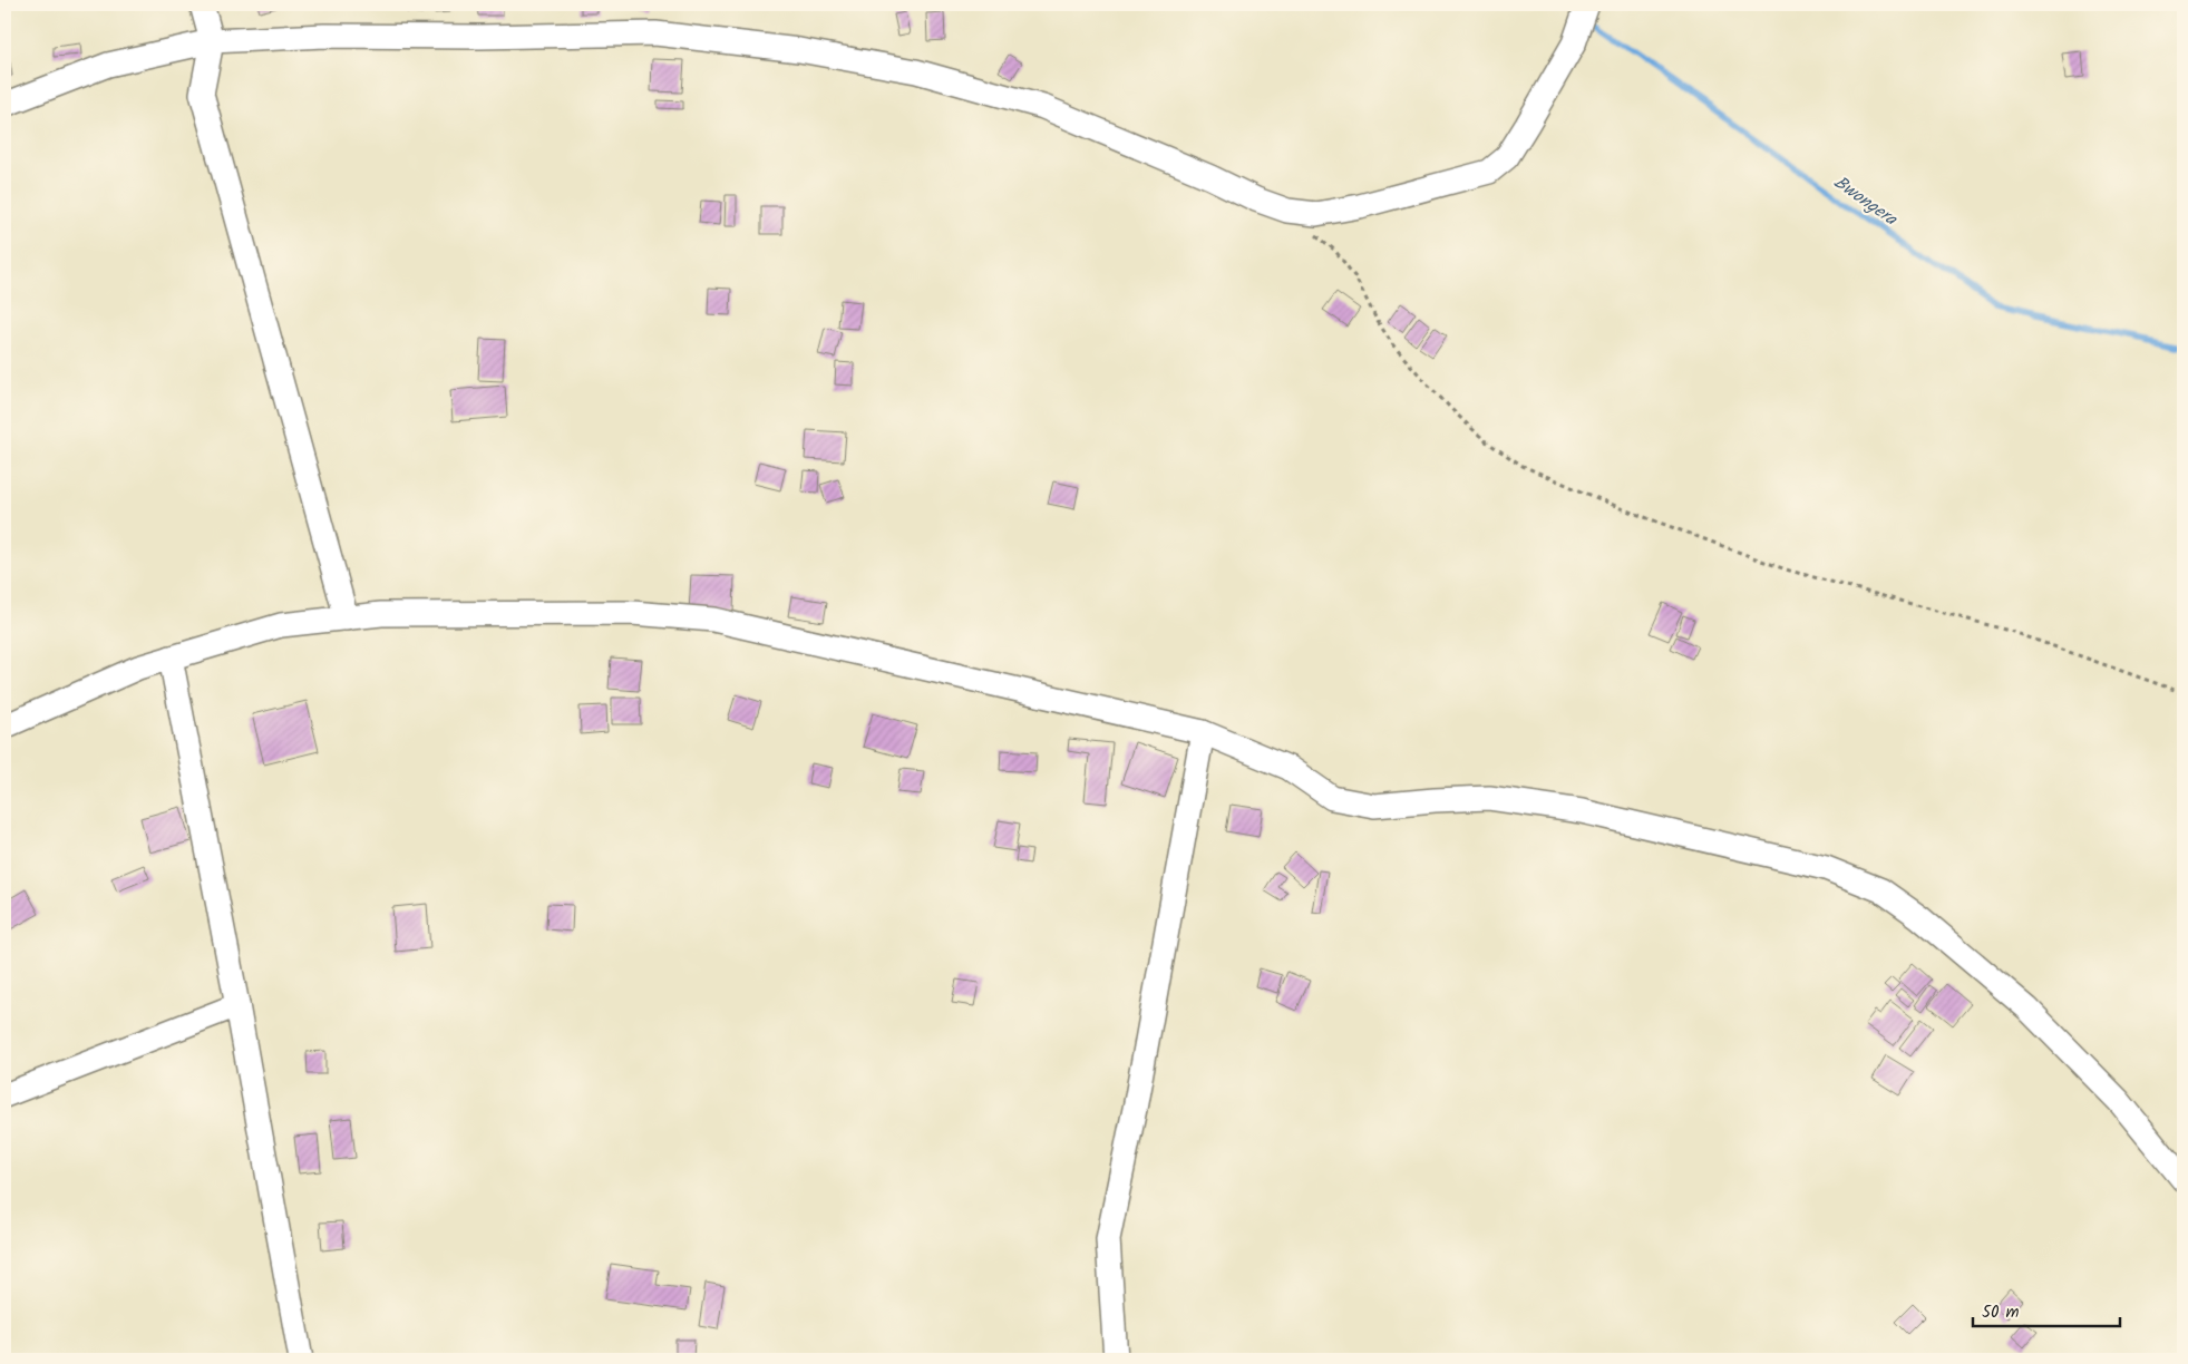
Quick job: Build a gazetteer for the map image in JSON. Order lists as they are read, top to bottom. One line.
{"water":["Bwongera"],"scale_bar":"50 m"}
